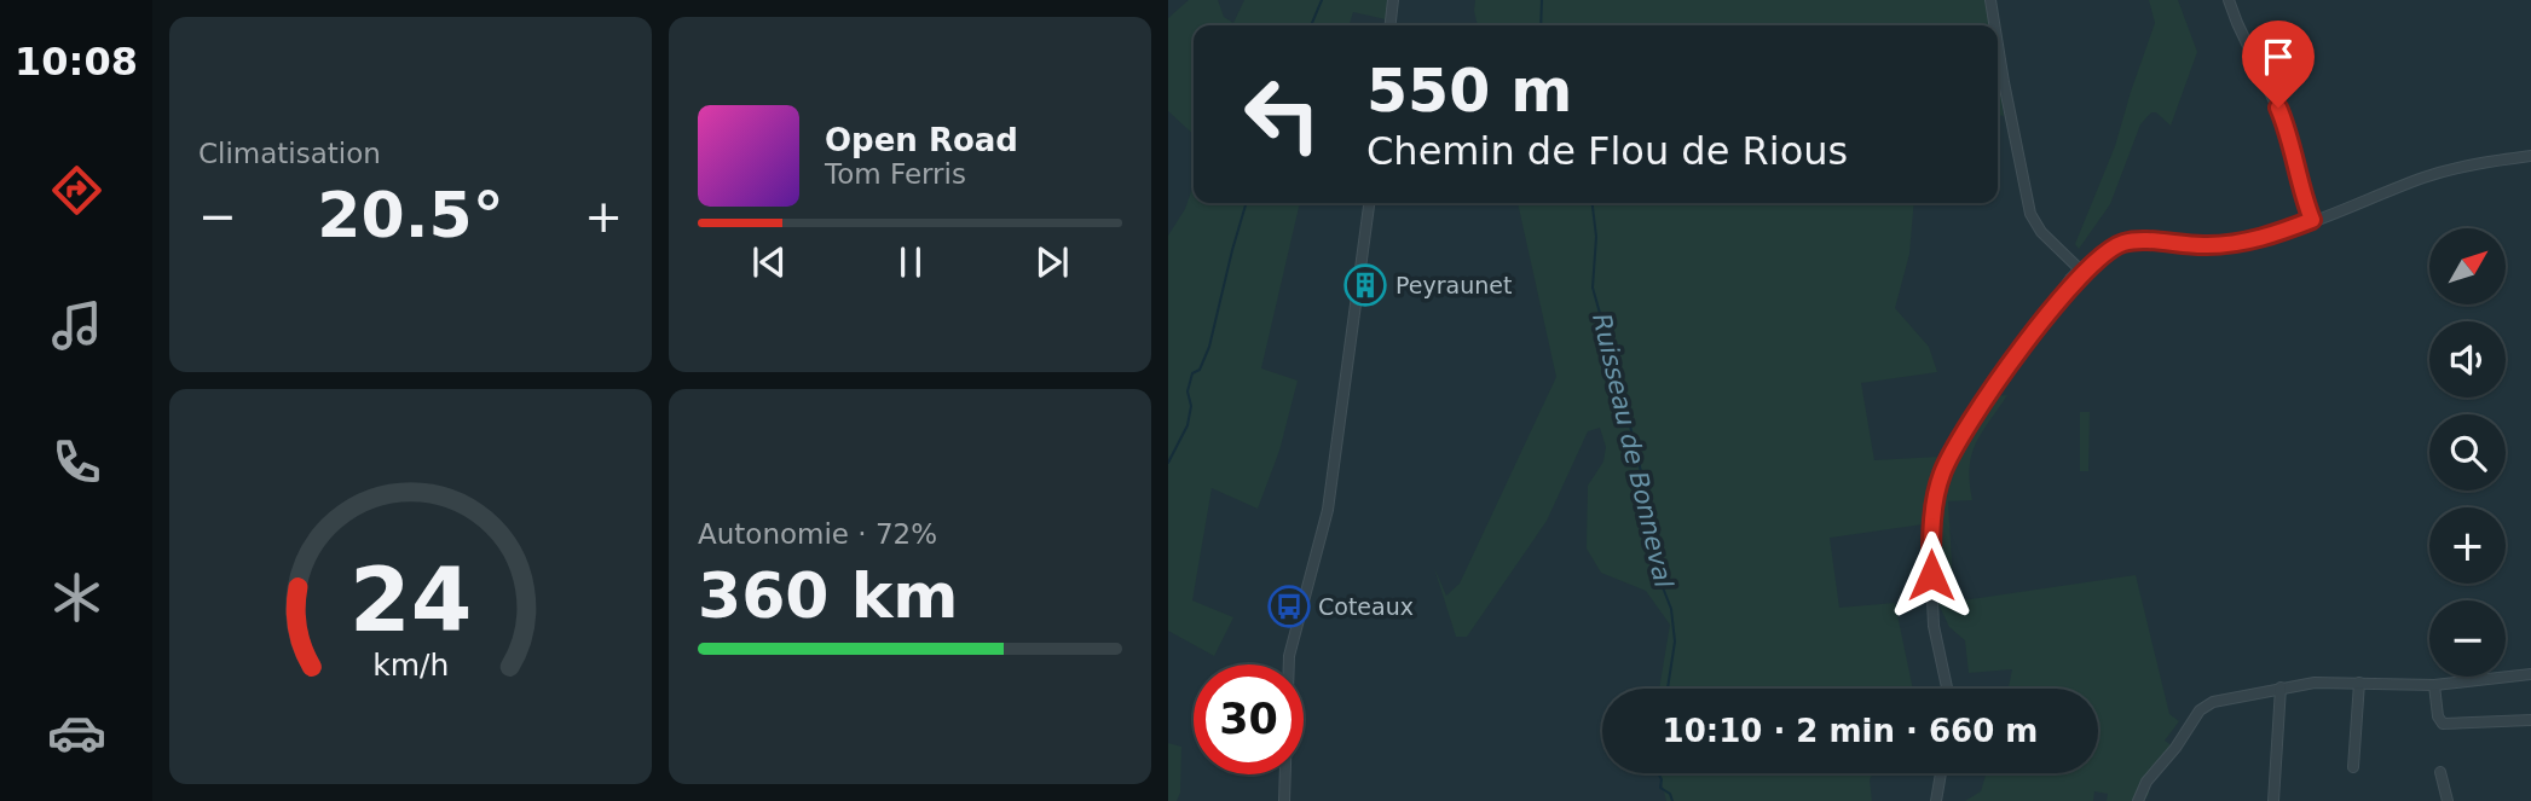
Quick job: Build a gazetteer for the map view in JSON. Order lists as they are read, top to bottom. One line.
{"water":["Ruisseau de Bonneval"],"places":{"building":["Peyraunet"],"bus stop":["Coteaux"]},"north":"top right","page":{"tabs":"10:08","tile":["Climatisation",["Autonomie · 72%","360 km"]],"turn":["550 m","Chemin de Flou de Rious"],"song":["Open Road","Tom Ferris"],"heat":["−","20.5°","+"],"map_buttons":["+","−"],"limit":"30","trip":"10:10 · 2 min · 660 m","gauge":["24","km/h"]}}
